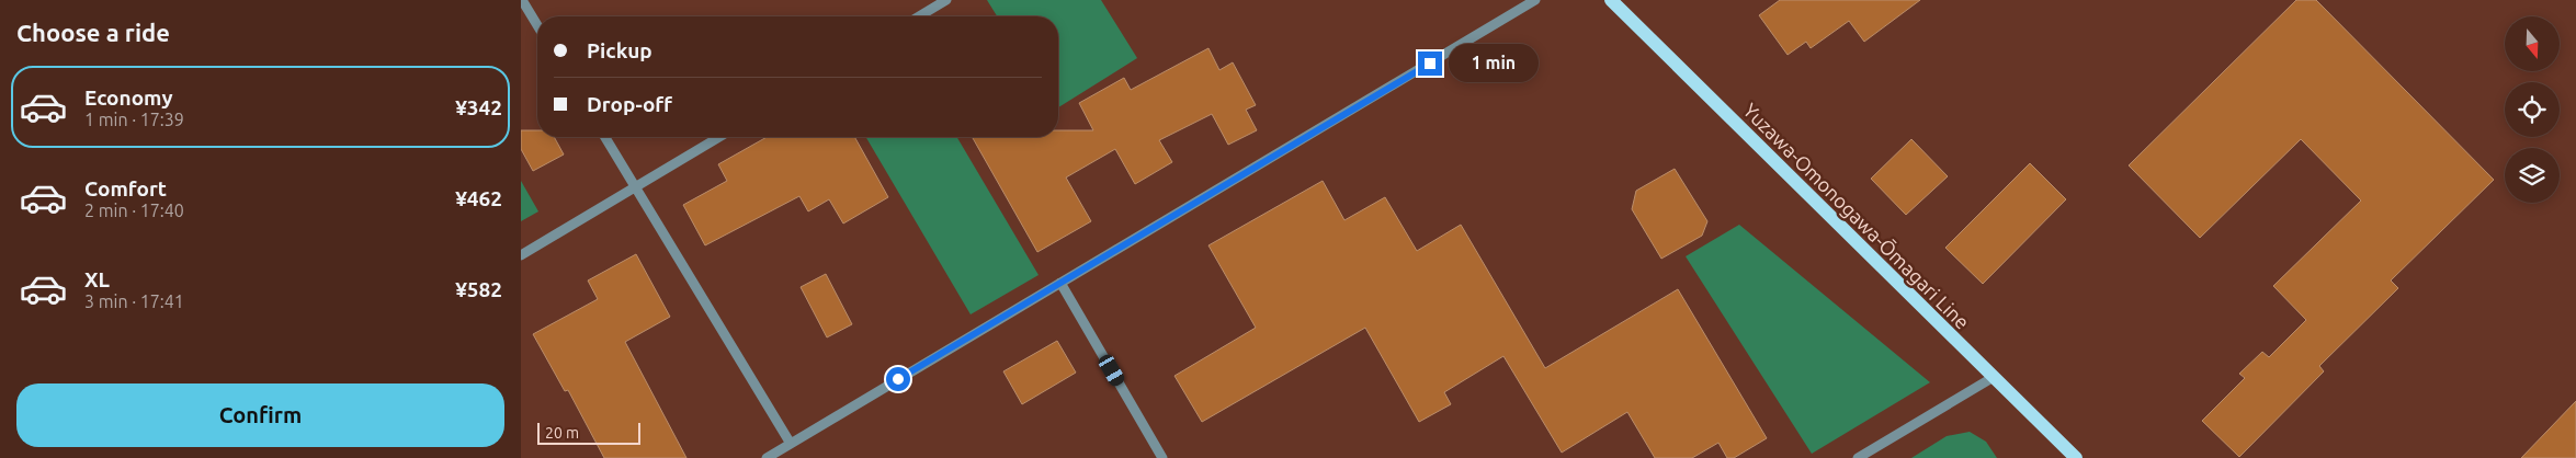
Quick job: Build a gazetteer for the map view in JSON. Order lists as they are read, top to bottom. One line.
{"streets":{"main road":["Yuzawa-Omonogawa-Ōmagari Line"]},"scale_bar":"20 m","north":"bottom","page":{"heading":"Choose a ride","banner":["Pickup","Drop-off"],"bubble":"1 min","list":[{"name":"Economy","note":"1 min · 17:39","value":"¥342"},{"name":"Comfort","note":"2 min · 17:40","value":"¥462"},{"name":"XL","note":"3 min · 17:41","value":"¥582"}],"buttons":"Confirm","scale":"20 m"}}
